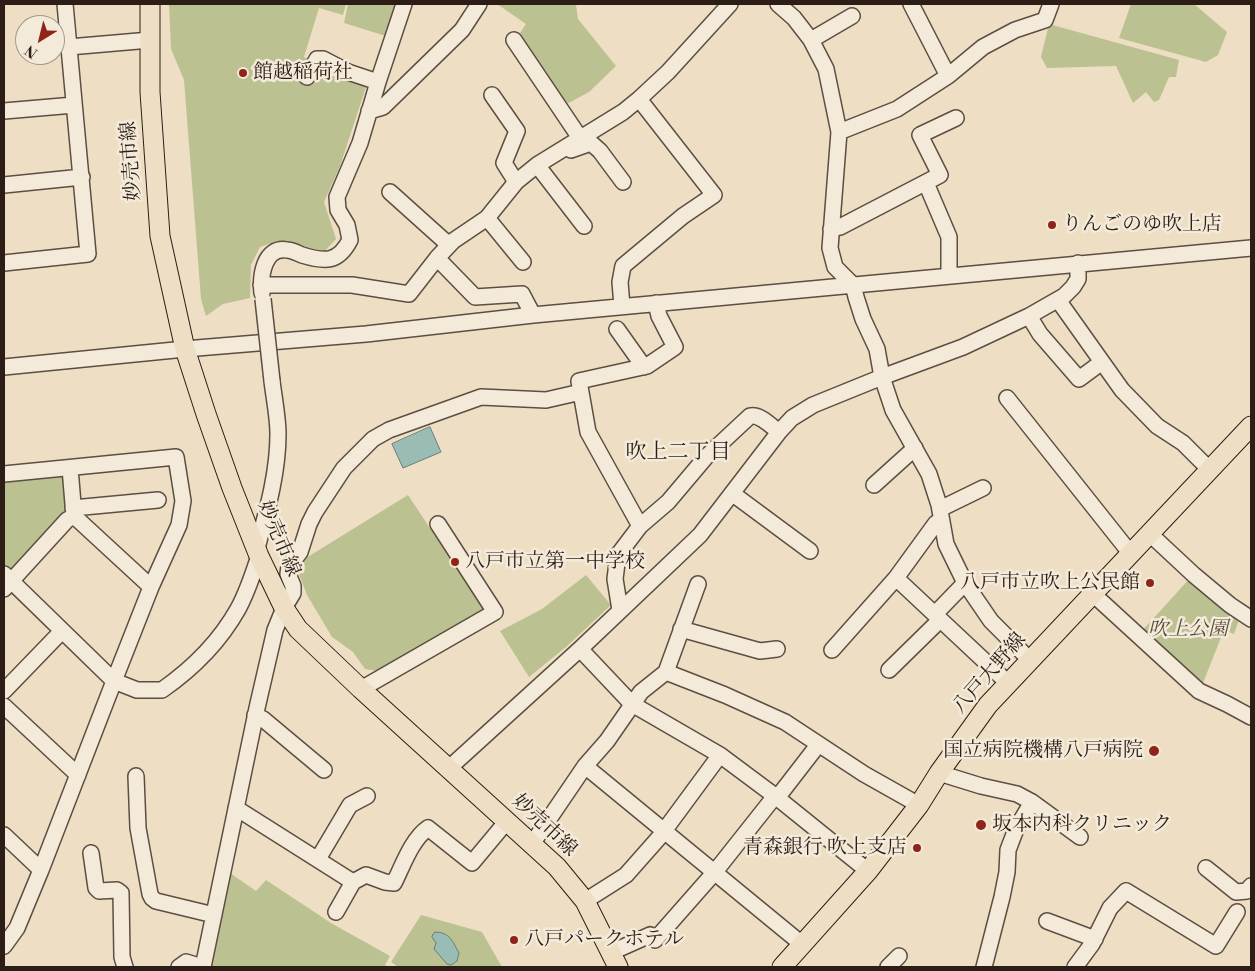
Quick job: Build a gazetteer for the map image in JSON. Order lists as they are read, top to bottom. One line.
{"streets":{"main road":["妙売市線","八戸大野線"]},"districts":["吹上二丁目"],"parks":["吹上公園"],"places":["館越稲荷社","りんごのゆ吹上店","八戸市立第一中学校","八戸市立吹上公民館","国立病院機構八戸病院","坂本内科クリニック","青森銀行 吹上支店","八戸パークホテル"],"north":"bottom left"}
